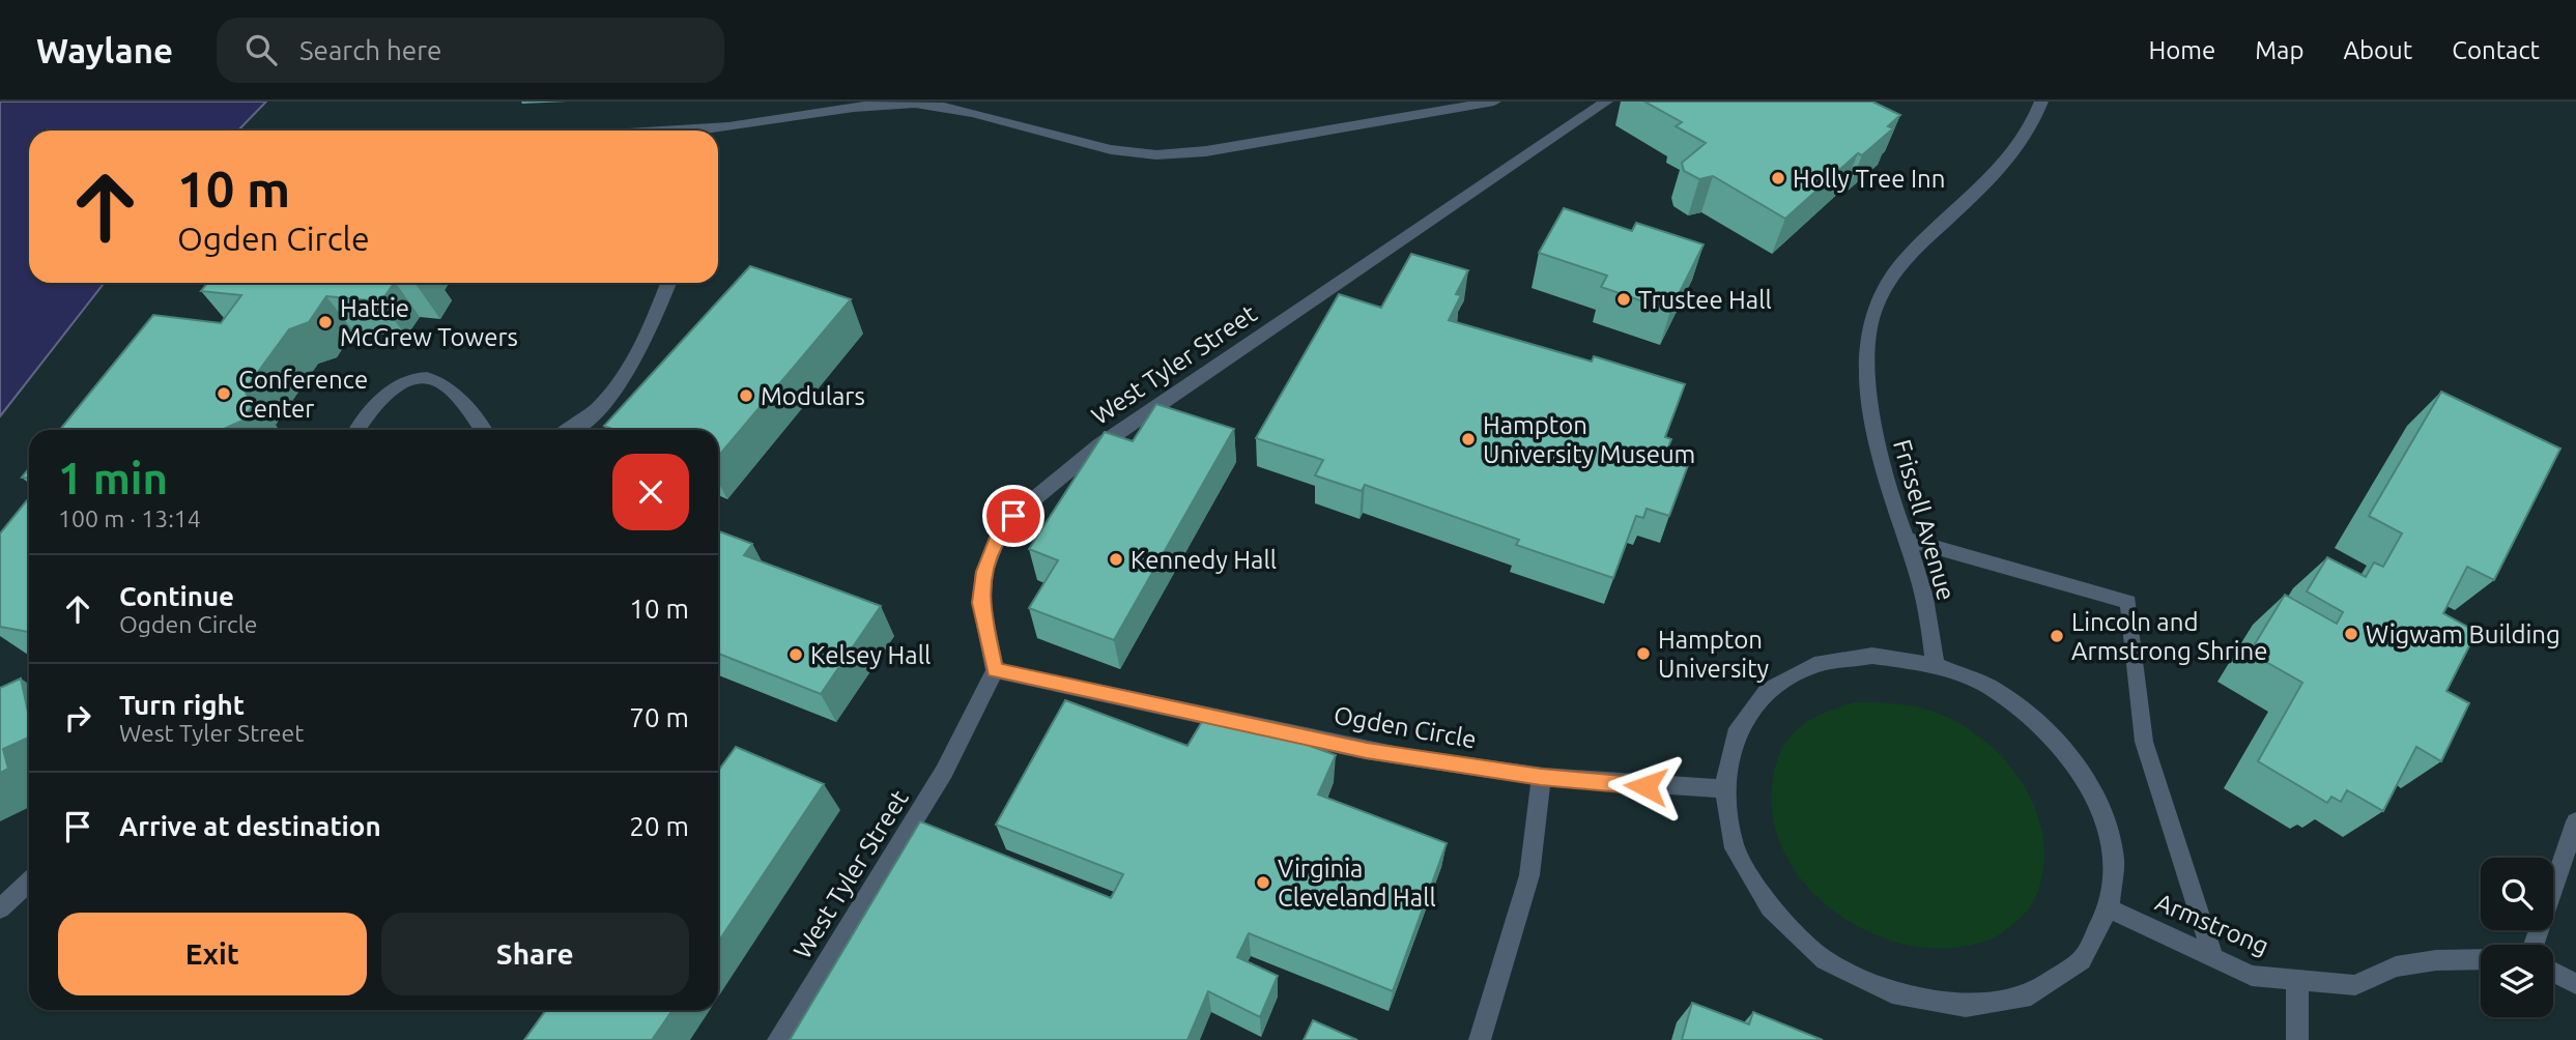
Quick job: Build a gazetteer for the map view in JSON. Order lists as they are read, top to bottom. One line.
{"streets":{"street":["West Tyler Street","Frissell Avenue","Ogden Circle","Armstrong"]},"crossings":[["West Tyler Street","Ogden Circle"]],"places":["Holly Tree Inn","Trustee Hall","Hattie McGrew Towers","Conference Center","Modulars","Hampton University Museum","Kennedy Hall","Wigwam Building","Lincoln and Armstrong Shrine","Hampton University","Kelsey Hall","Virginia Cleveland Hall"],"page":{"header":"Waylane","search":"Search here","nav":["Home","Map","About","Contact"],"turn":["10 m","Ogden Circle"],"heading":["1 min","100 m · 13:14"],"list":[{"name":"Continue","note":"Ogden Circle","value":"10 m"},{"name":"Turn right","note":"West Tyler Street","value":"70 m"},{"name":"Arrive at destination","value":"20 m"}],"buttons":["Exit","Share"]}}
